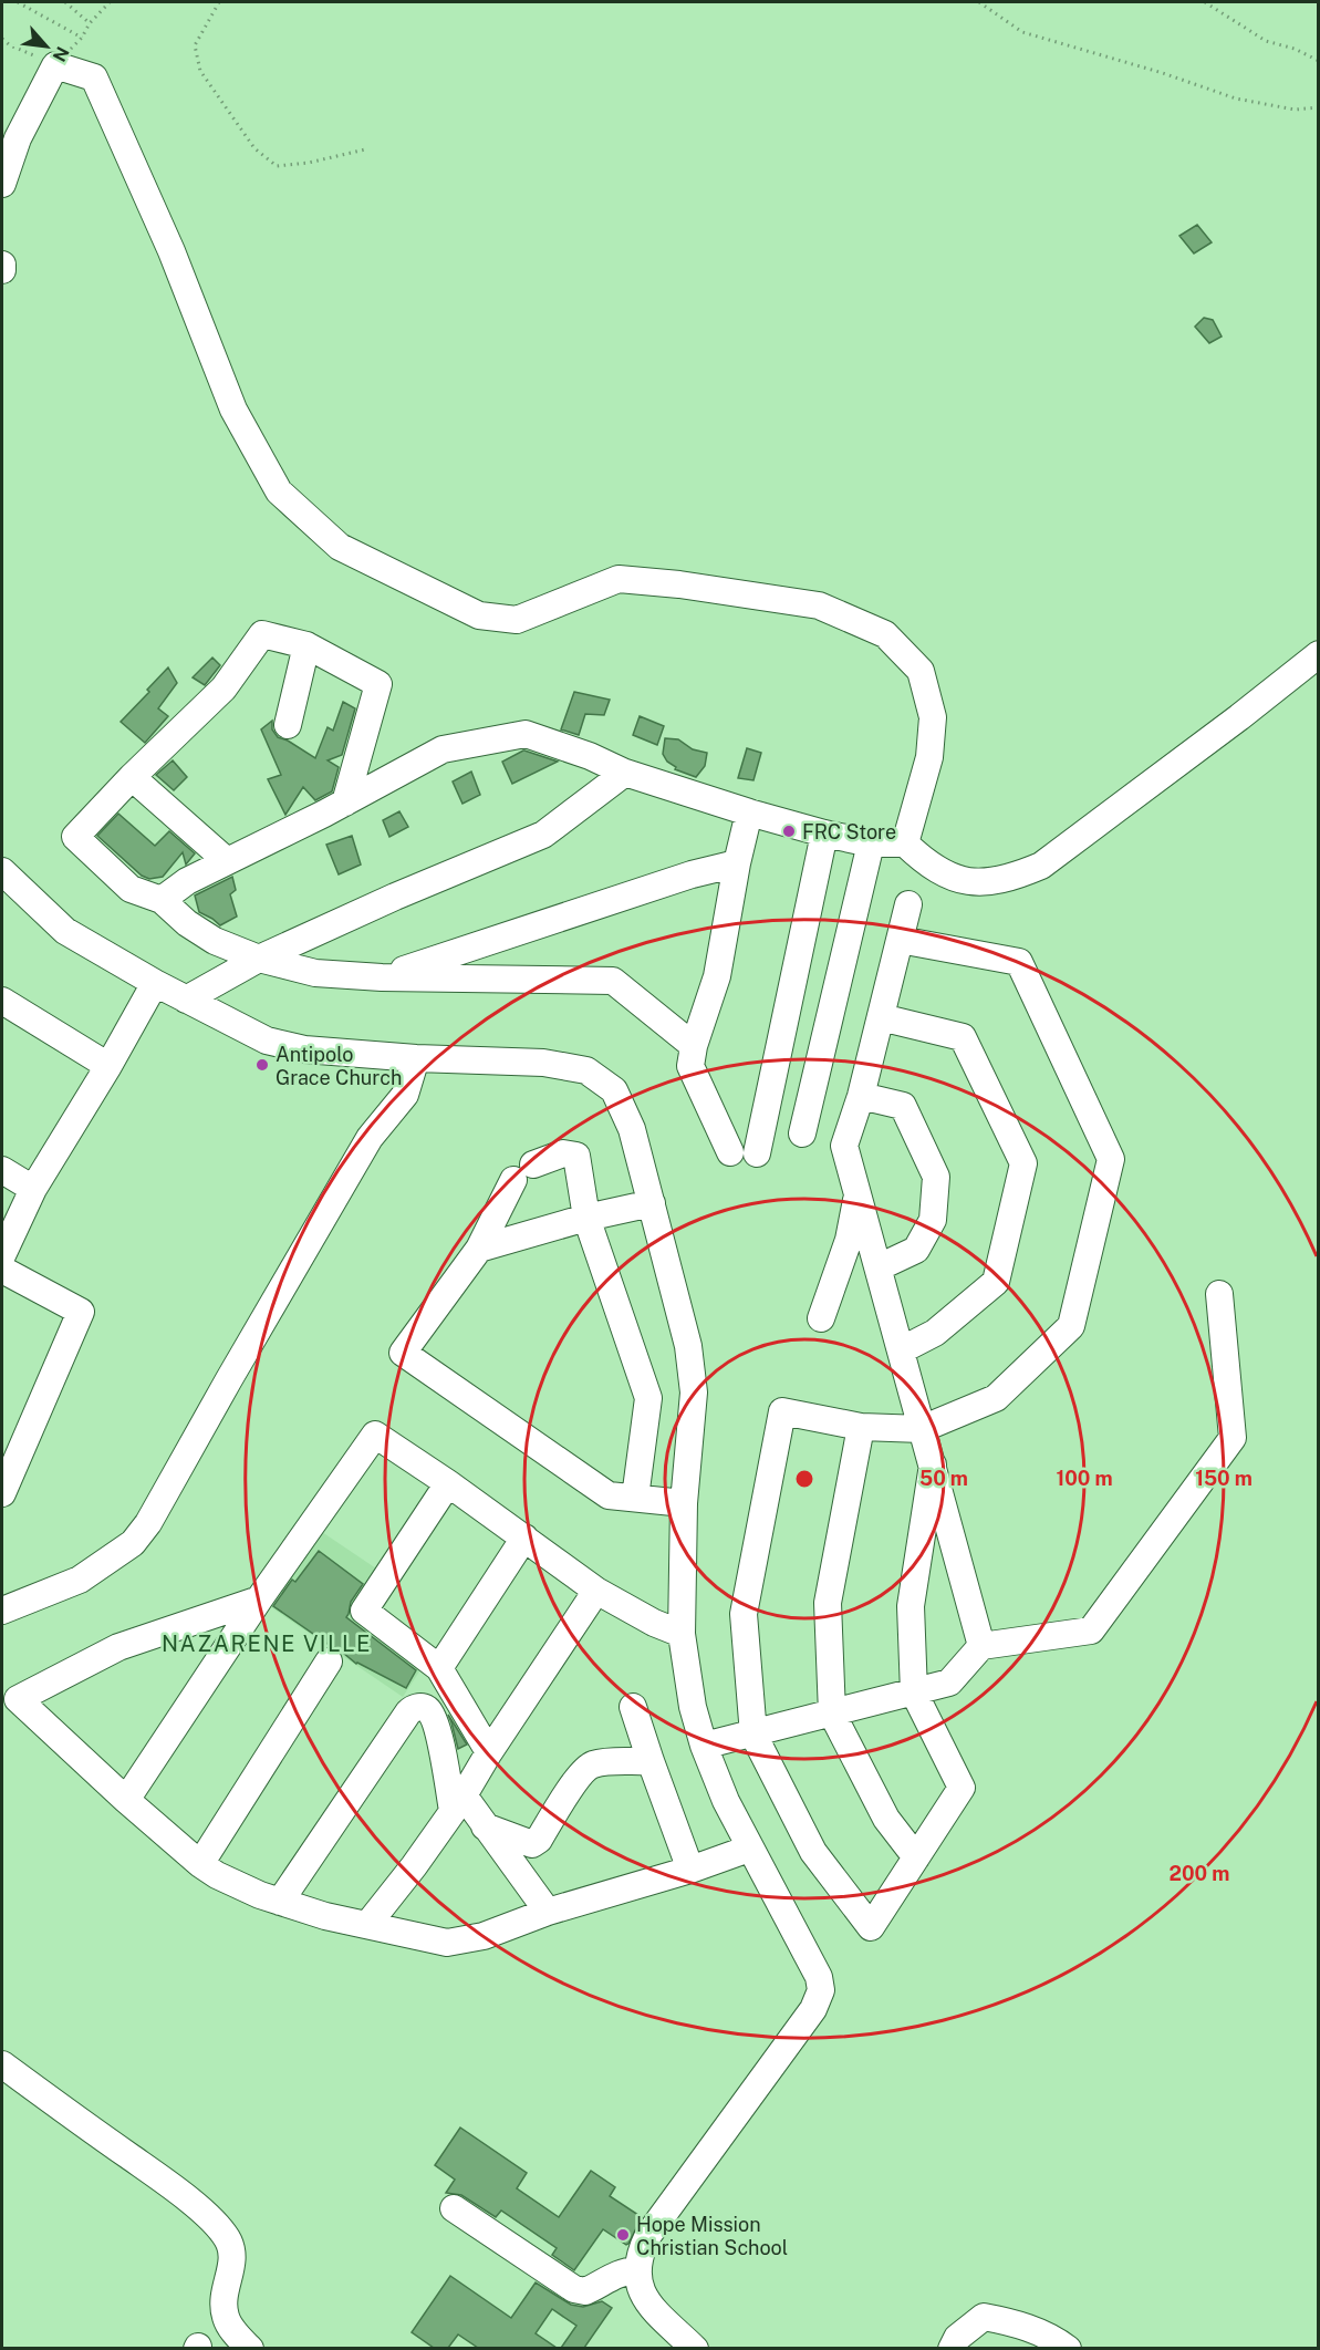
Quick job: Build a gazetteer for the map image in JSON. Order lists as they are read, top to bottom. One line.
{"districts":["NAZARENE VILLE"],"places":["FRC Store","Antipolo Grace Church","Hope Mission Christian School"],"north":"bottom right","rings":["50 m","100 m","150 m","200 m"]}
